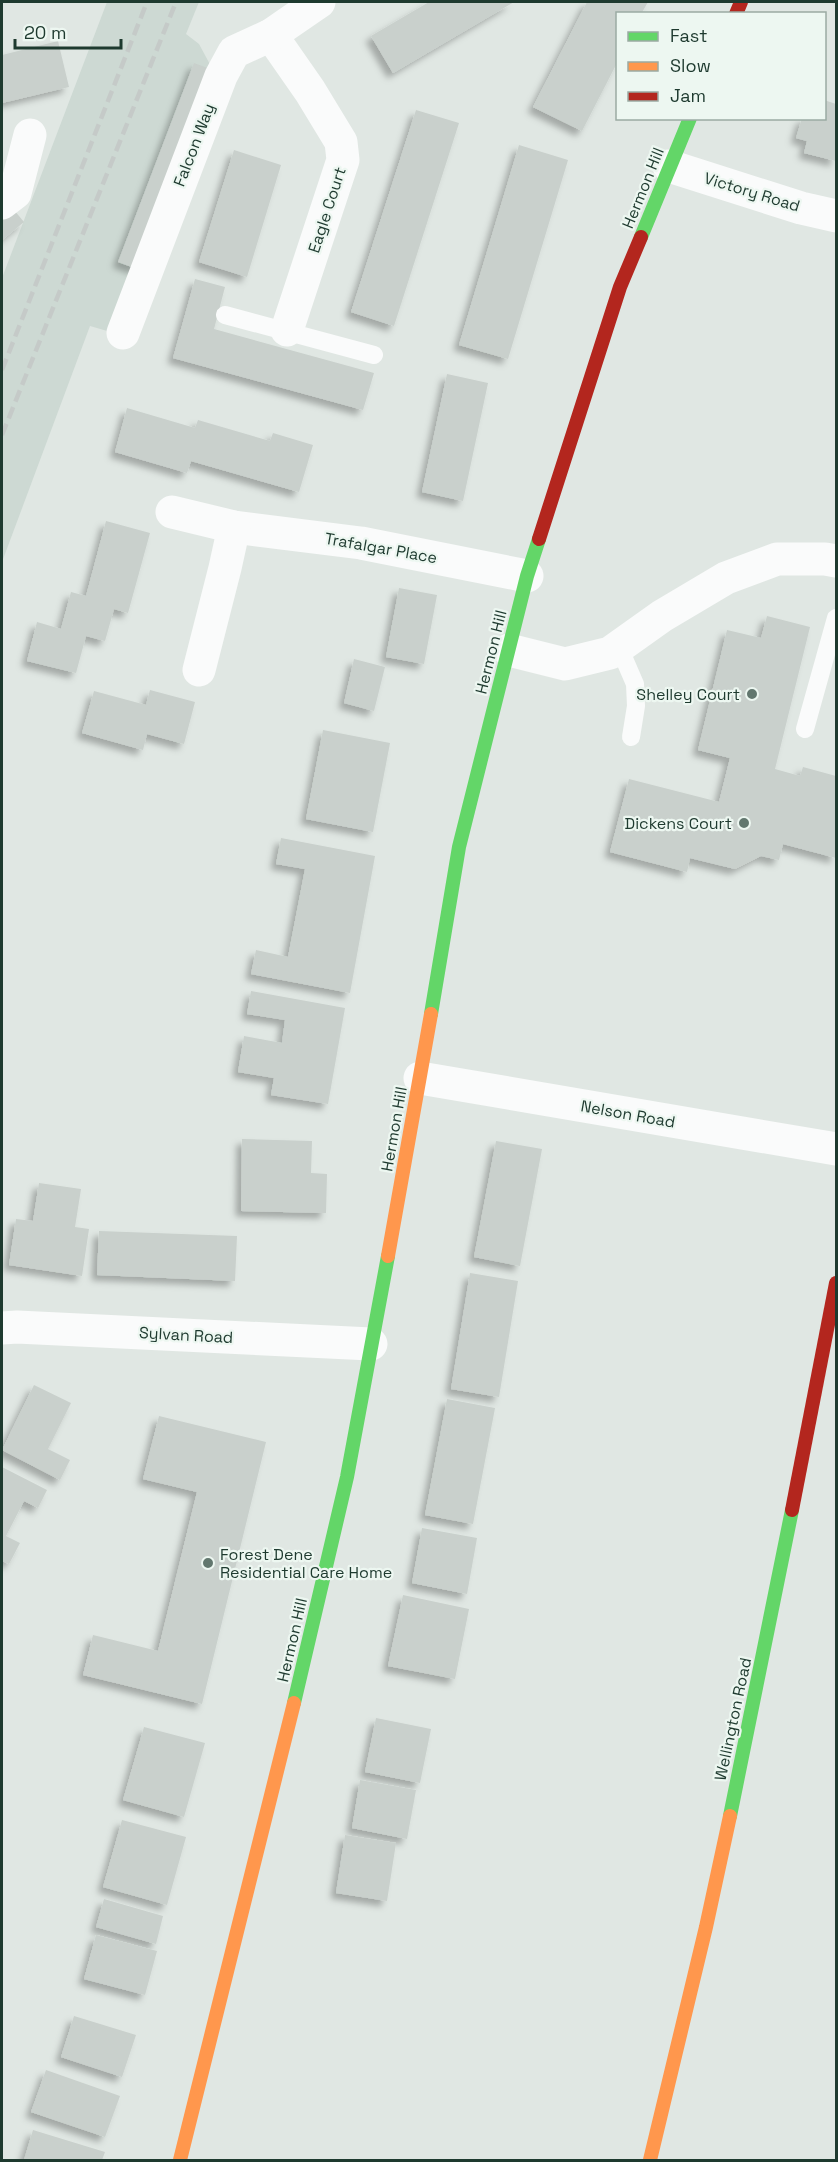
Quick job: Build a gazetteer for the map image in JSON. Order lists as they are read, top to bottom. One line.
{"streets":{"main road":["Hermon Hill","Wellington Road"],"street":["Falcon Way","Victory Road","Eagle Court","Trafalgar Place","Nelson Road","Sylvan Road"]},"crossings":[["Falcon Way","Eagle Court"],["Hermon Hill","Victory Road"],["Hermon Hill","Trafalgar Place"],["Hermon Hill","Nelson Road"],["Hermon Hill","Sylvan Road"]],"places":["Shelley Court","Dickens Court","Forest Dene Residential Care Home"],"legend":["Fast","Slow","Jam"],"scale_bar":"20 m"}
